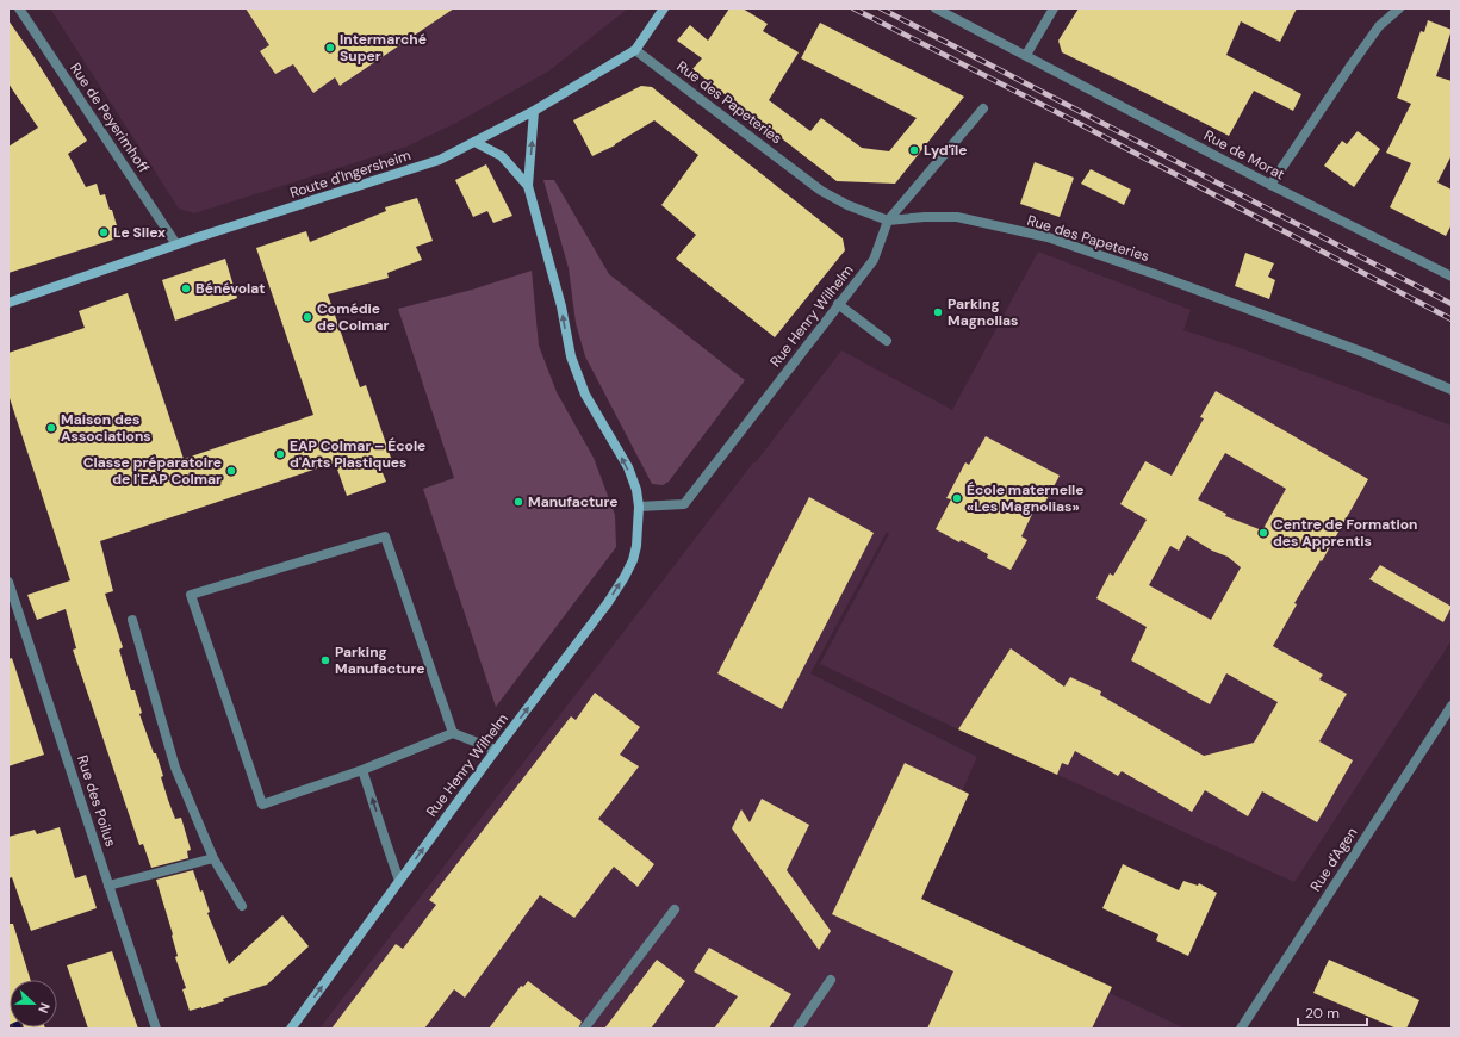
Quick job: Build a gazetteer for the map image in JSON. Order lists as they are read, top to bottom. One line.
{"streets":{"main road":["Route d'Ingersheim","Rue Henry Wilhelm"],"street":["Rue des Papeteries","Rue de Peyerimhoff","Rue de Morat","Rue des Poilus","Rue d'Agen"]},"crossings":[["Rue des Papeteries","Route d'Ingersheim"],["Rue des Papeteries","Rue Henry Wilhelm"],["Rue de Peyerimhoff","Route d'Ingersheim"],["Route d'Ingersheim","Rue Henry Wilhelm"]],"one_way":["Rue Henry Wilhelm"],"places":["Intermarché Super","Lyd'île","Le Silex","Bénévolat","Parking Magnolias","Comédie de Colmar","Maison des Associations","EAP Colmar – École d'Arts Plastiques","Classe préparatoire de l'EAP Colmar","École maternelle «Les Magnolias»","Manufacture","Centre de Formation des Apprentis","Parking Manufacture"],"scale_bar":"20 m","north":"right"}
